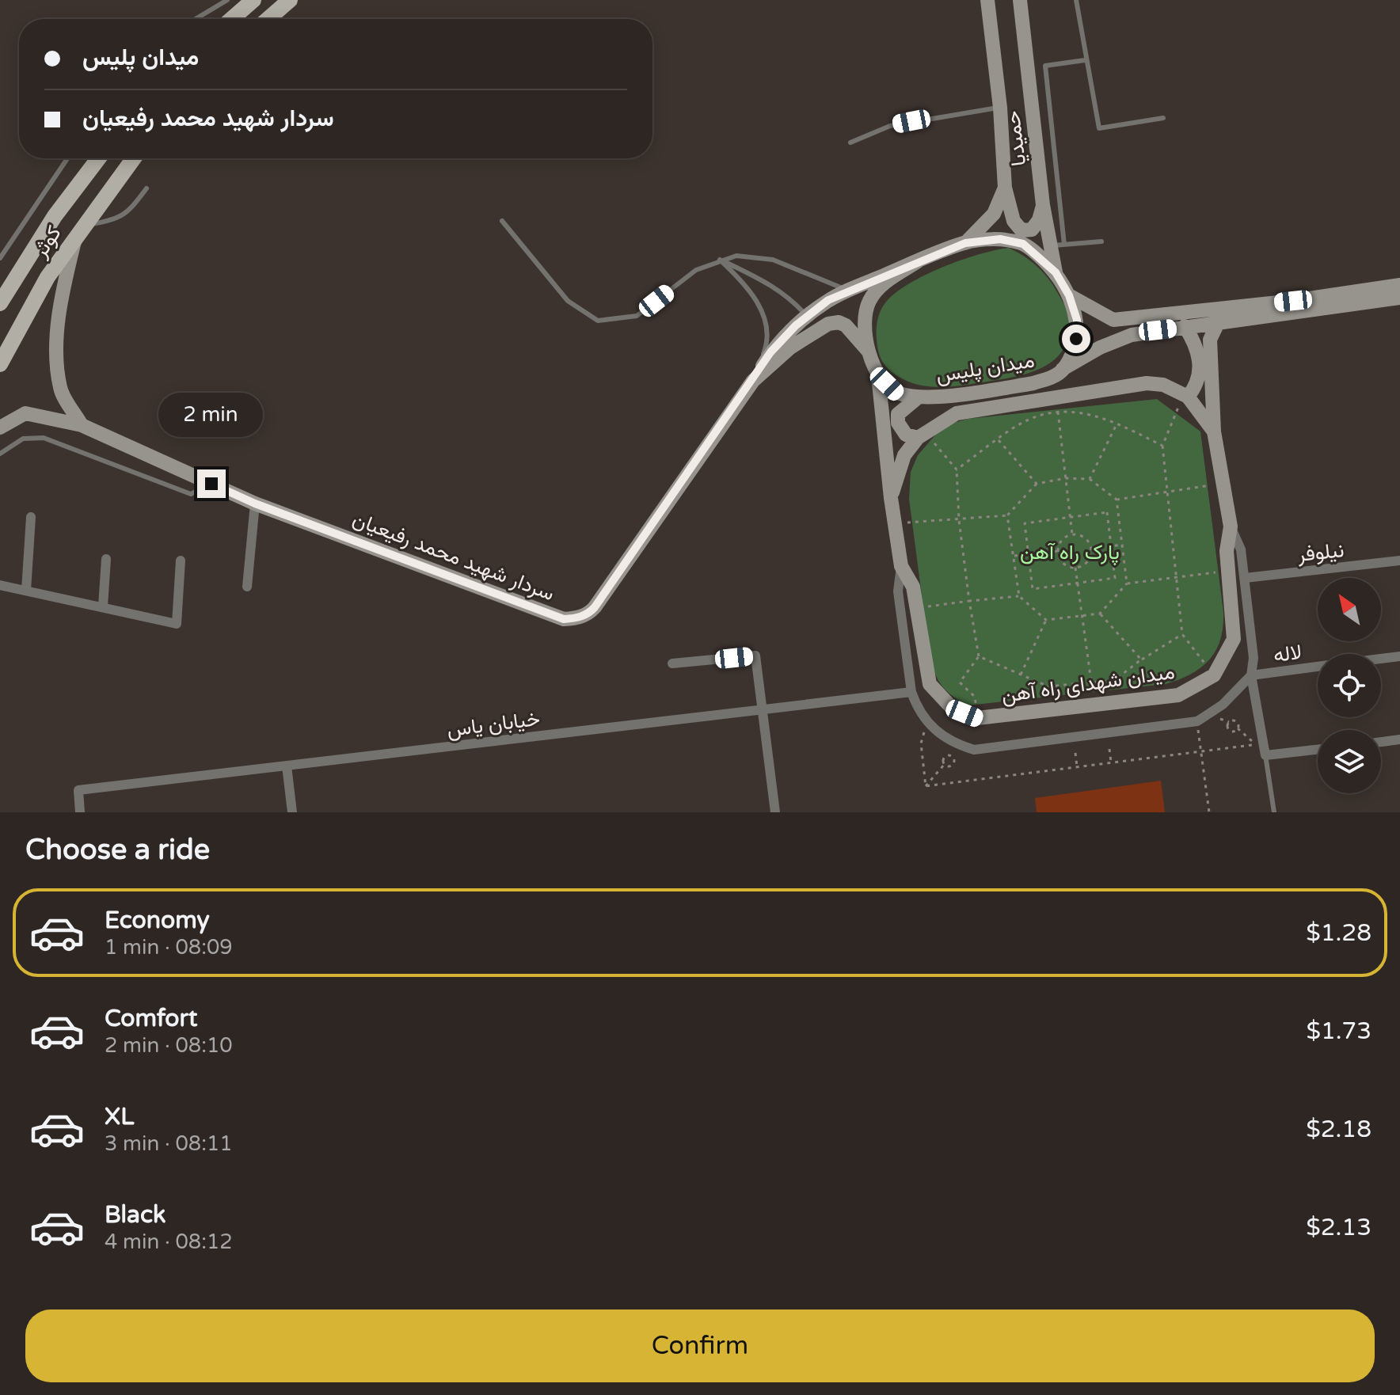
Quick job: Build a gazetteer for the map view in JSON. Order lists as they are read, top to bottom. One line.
{"streets":{"main road":["حمیدیا","کوثر","میدان پلیس","سردار شهید محمد رفیعیان","میدان شهدای راه آهن"],"street":["نیلوفر","لاله","خیابان یاس"]},"crossings":[["حمیدیا","میدان پلیس"],["حمیدیا","سردار شهید محمد رفیعیان"],["حمیدیا","میدان شهدای راه آهن"],["میدان پلیس","سردار شهید محمد رفیعیان"],["میدان پلیس","میدان شهدای راه آهن"],["سردار شهید محمد رفیعیان","میدان شهدای راه آهن"]],"parks":["پارک راه آهن"],"north":"top left","page":{"banner":["میدان پلیس","سردار شهید محمد رفیعیان"],"bubble":"2 min","heading":"Choose a ride","list":[{"name":"Economy","note":"1 min · 08:09","value":"$1.28"},{"name":"Comfort","note":"2 min · 08:10","value":"$1.73"},{"name":"XL","note":"3 min · 08:11","value":"$2.18"},{"name":"Black","note":"4 min · 08:12","value":"$2.13"}],"buttons":"Confirm"}}
